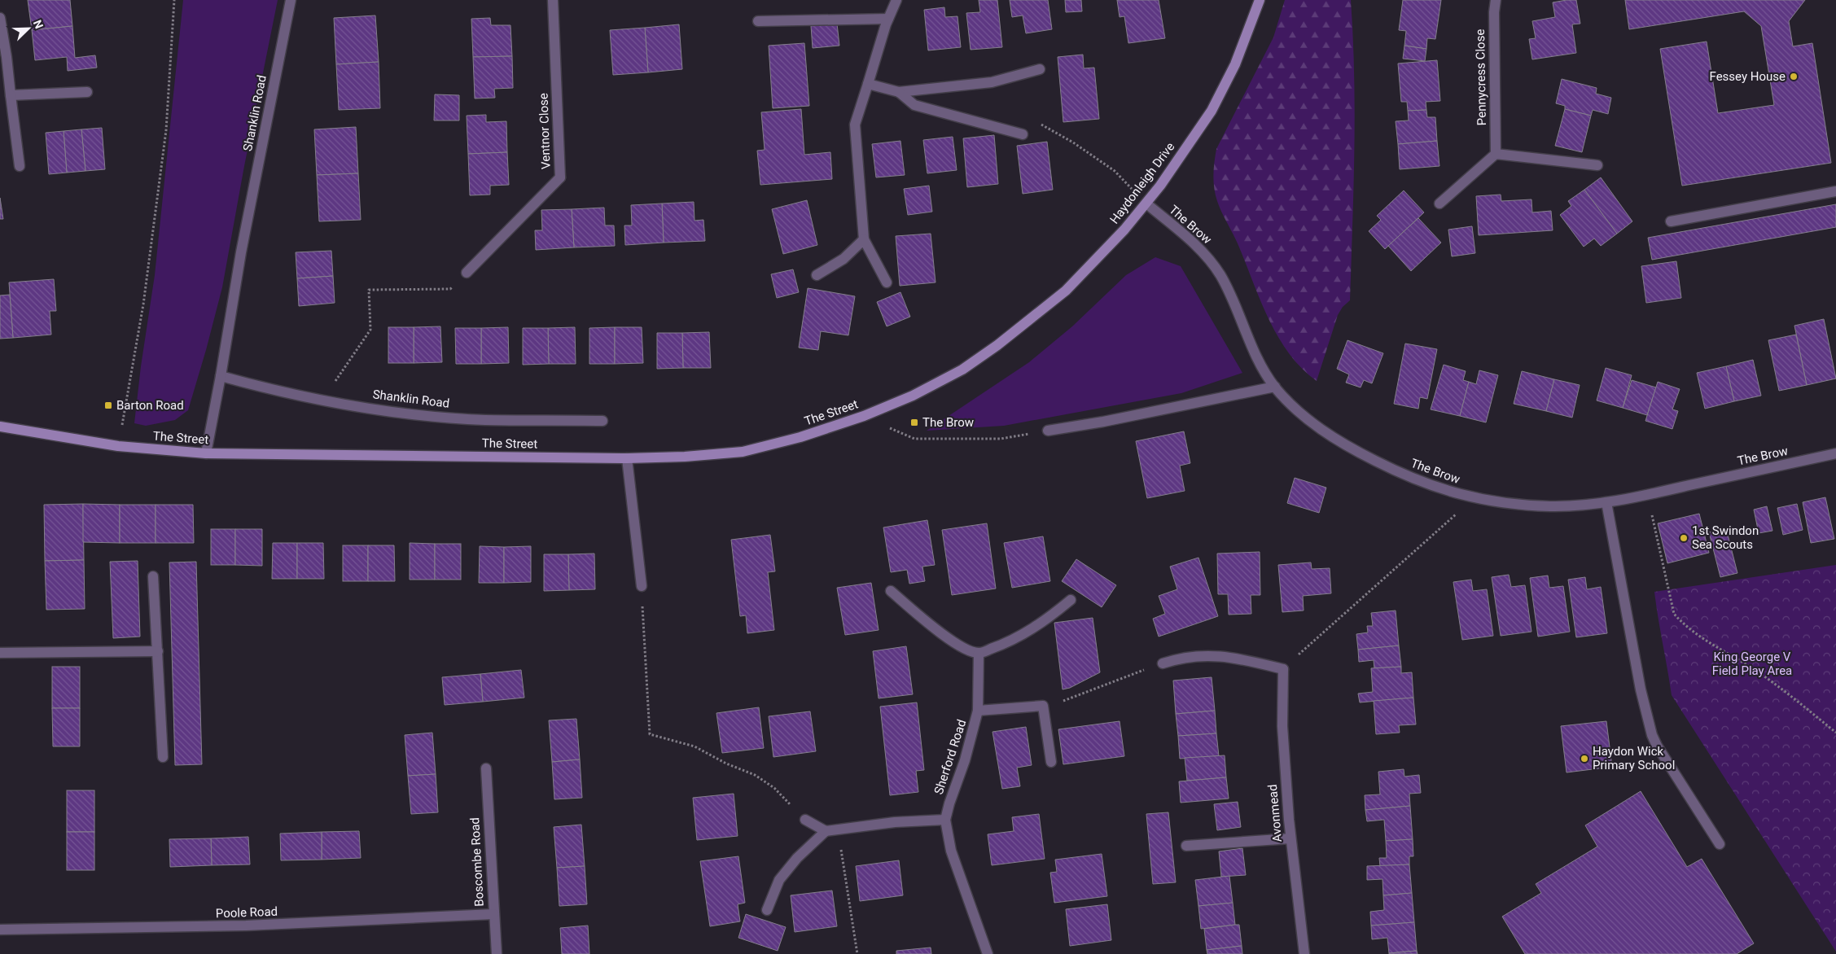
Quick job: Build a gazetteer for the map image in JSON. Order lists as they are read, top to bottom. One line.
{"streets":{"street":["Pennycress Close","Shanklin Road","Ventnor Close","Haydonleigh Drive","The Brow","The Street","Sherford Road","Avonmead","Boscombe Road","Poole Road"]},"crossings":[["Shanklin Road","The Street"],["Haydonleigh Drive","The Brow"],["Haydonleigh Drive","The Street"],["Boscombe Road","Poole Road"]],"parks":["King George V Field Play Area"],"places":{"other":["Fessey House","1st Swindon Sea Scouts","Haydon Wick Primary School"],"transit":["Barton Road","The Brow"]},"north":"top right"}
